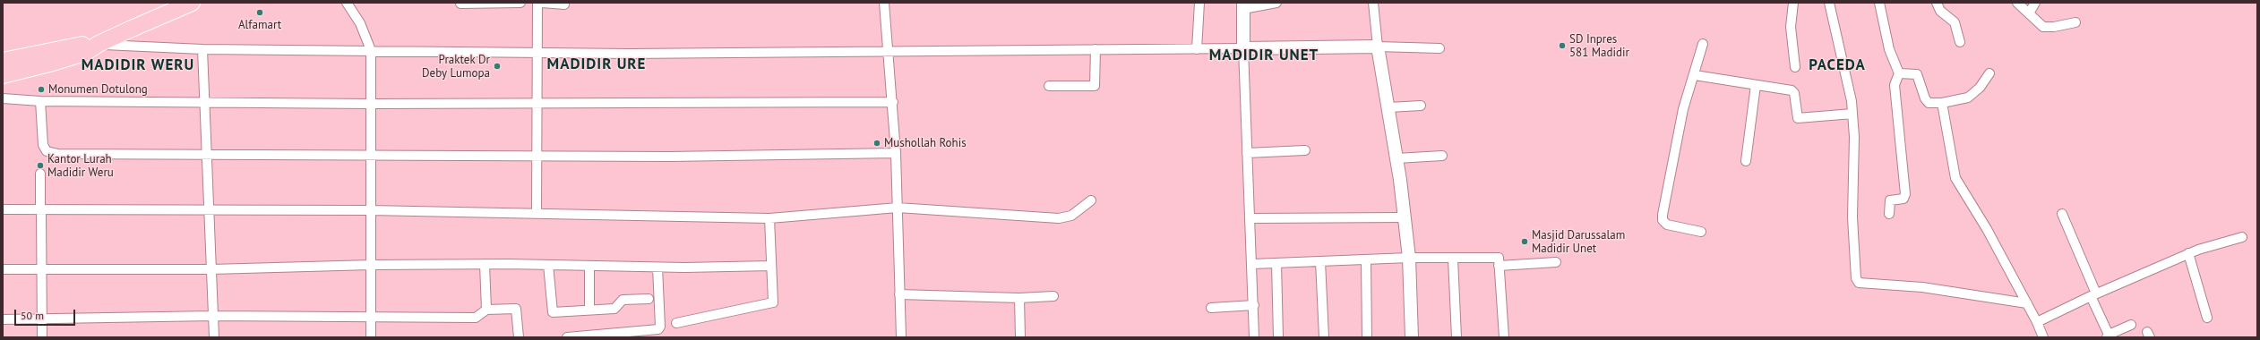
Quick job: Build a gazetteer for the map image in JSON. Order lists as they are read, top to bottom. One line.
{"districts":["MADIDIR UNET","MADIDIR URE","MADIDIR WERU","PACEDA"],"places":["Alfamart","SD Inpres 581 Madidir","Praktek Dr Deby Lumopa","Monumen Dotulong","Mushollah Rohis","Kantor Lurah Madidir Weru","Masjid Darussalam Madidir Unet"],"scale_bar":"50 m"}
